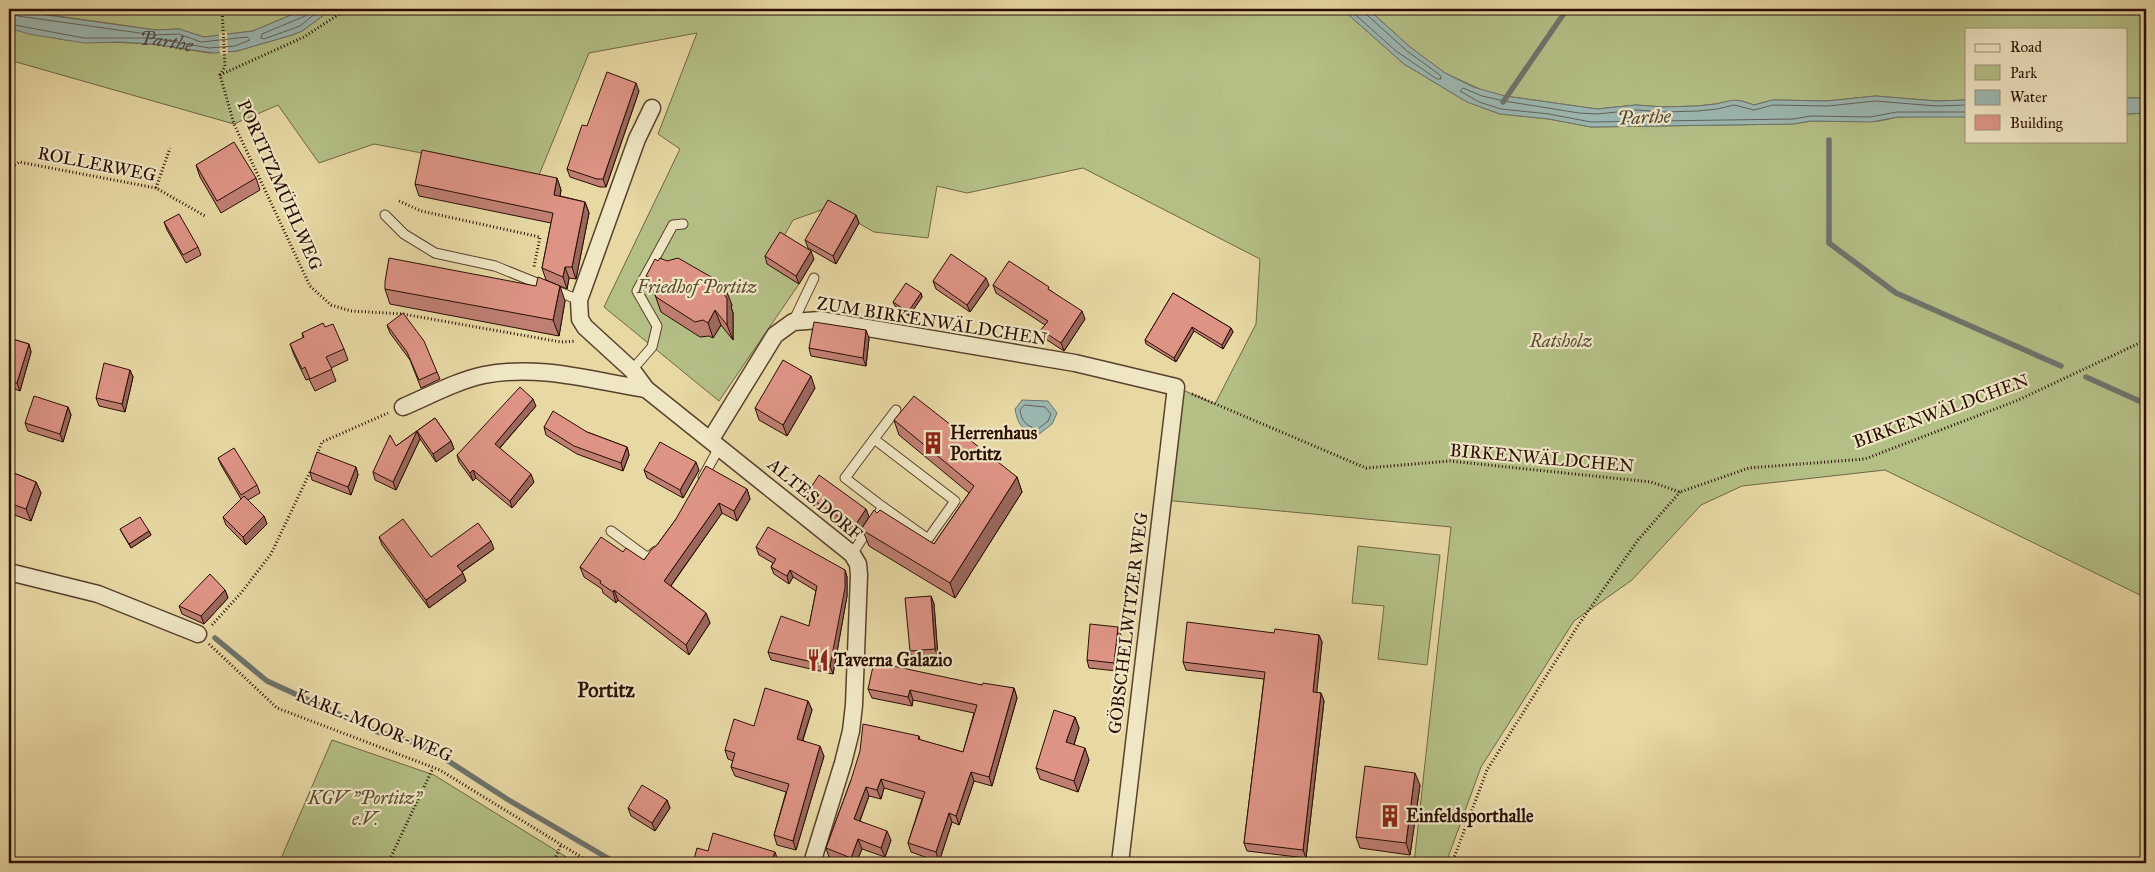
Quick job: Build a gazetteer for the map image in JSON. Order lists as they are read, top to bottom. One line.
{"streets":{"street":["ZUM BIRKENWÄLDCHEN","ALTES DORF","GÖBSCHELWITZER WEG"],"path":["ROLLERWEG","PORTITZMÜHLWEG","BIRKENWÄLDCHEN","KARL-MOOR-WEG"]},"crossings":[["PORTITZMÜHLWEG","ALTES DORF"],["ZUM BIRKENWÄLDCHEN","BIRKENWÄLDCHEN"],["ZUM BIRKENWÄLDCHEN","ALTES DORF"],["ZUM BIRKENWÄLDCHEN","GÖBSCHELWITZER WEG"],["BIRKENWÄLDCHEN","GÖBSCHELWITZER WEG"]],"districts":["Portitz"],"water":["Parthe"],"parks":["Friedhof Portitz","Ratsholz","KGV \"Portitz\" e.V."],"places":{"building":["Herrenhaus Portitz","Einfeldsporthalle"],"restaurant":["Taverna Galazio"]},"legend":["Road","Park","Water","Building"]}
